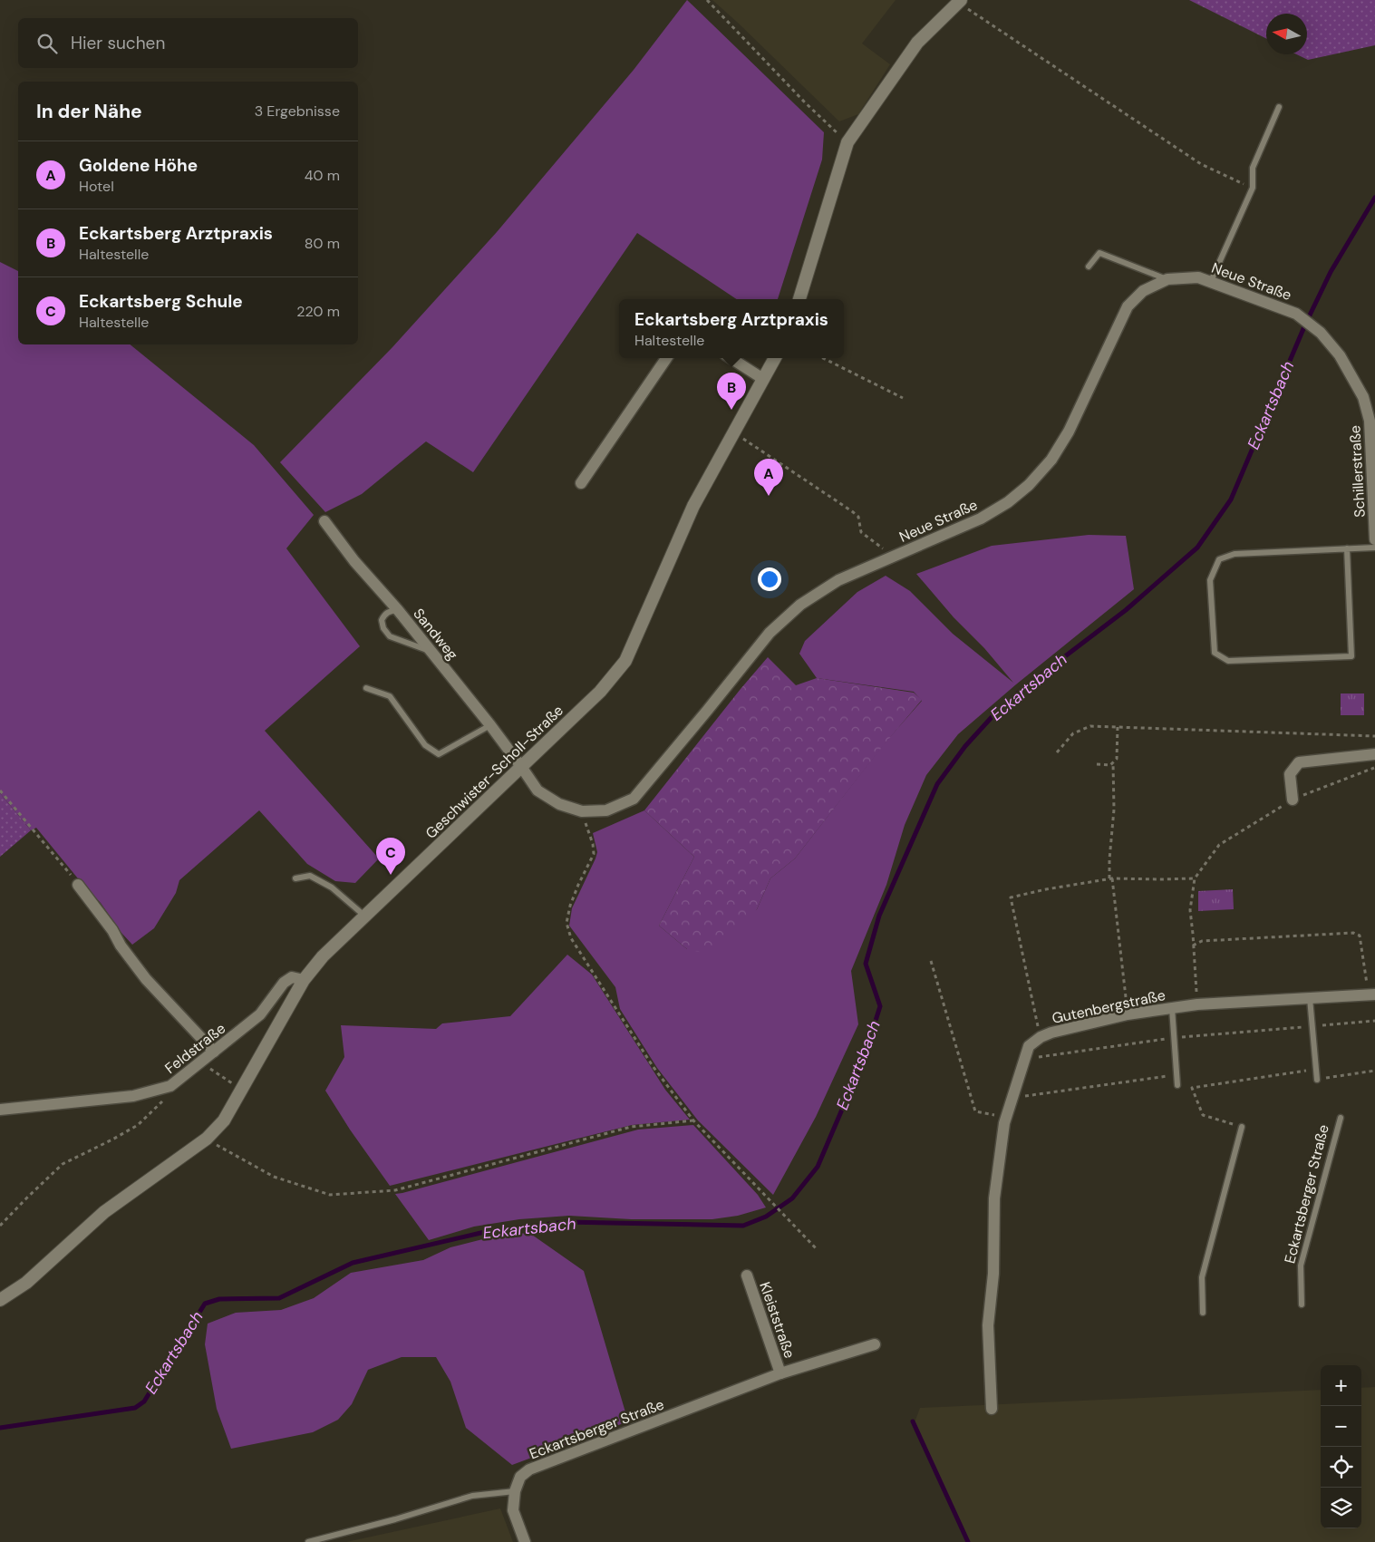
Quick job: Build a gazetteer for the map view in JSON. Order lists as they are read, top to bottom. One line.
{"streets":{"street":["Neue Straße","Schillerstraße","Sandweg","Geschwister-Scholl-Straße","Gutenbergstraße","Feldstraße","Eckartsberger Straße","Kleiststraße"]},"crossings":[["Neue Straße","Schillerstraße"],["Neue Straße","Sandweg"],["Neue Straße","Geschwister-Scholl-Straße"],["Sandweg","Geschwister-Scholl-Straße"],["Geschwister-Scholl-Straße","Feldstraße"],["Eckartsberger Straße","Kleiststraße"]],"water":["Eckartsbach"],"north":"left","page":{"search":"Hier suchen","heading":["In der Nähe","3 Ergebnisse"],"list":[{"mark":"A","name":"Goldene Höhe","note":"Hotel","value":"40 m"},{"mark":"B","name":"Eckartsberg Arztpraxis","note":"Haltestelle","value":"80 m"},{"mark":"C","name":"Eckartsberg Schule","note":"Haltestelle","value":"220 m"}],"popup":["Eckartsberg Arztpraxis","Haltestelle"],"pins":["B","A","C"],"map_buttons":["+","−"]}}
